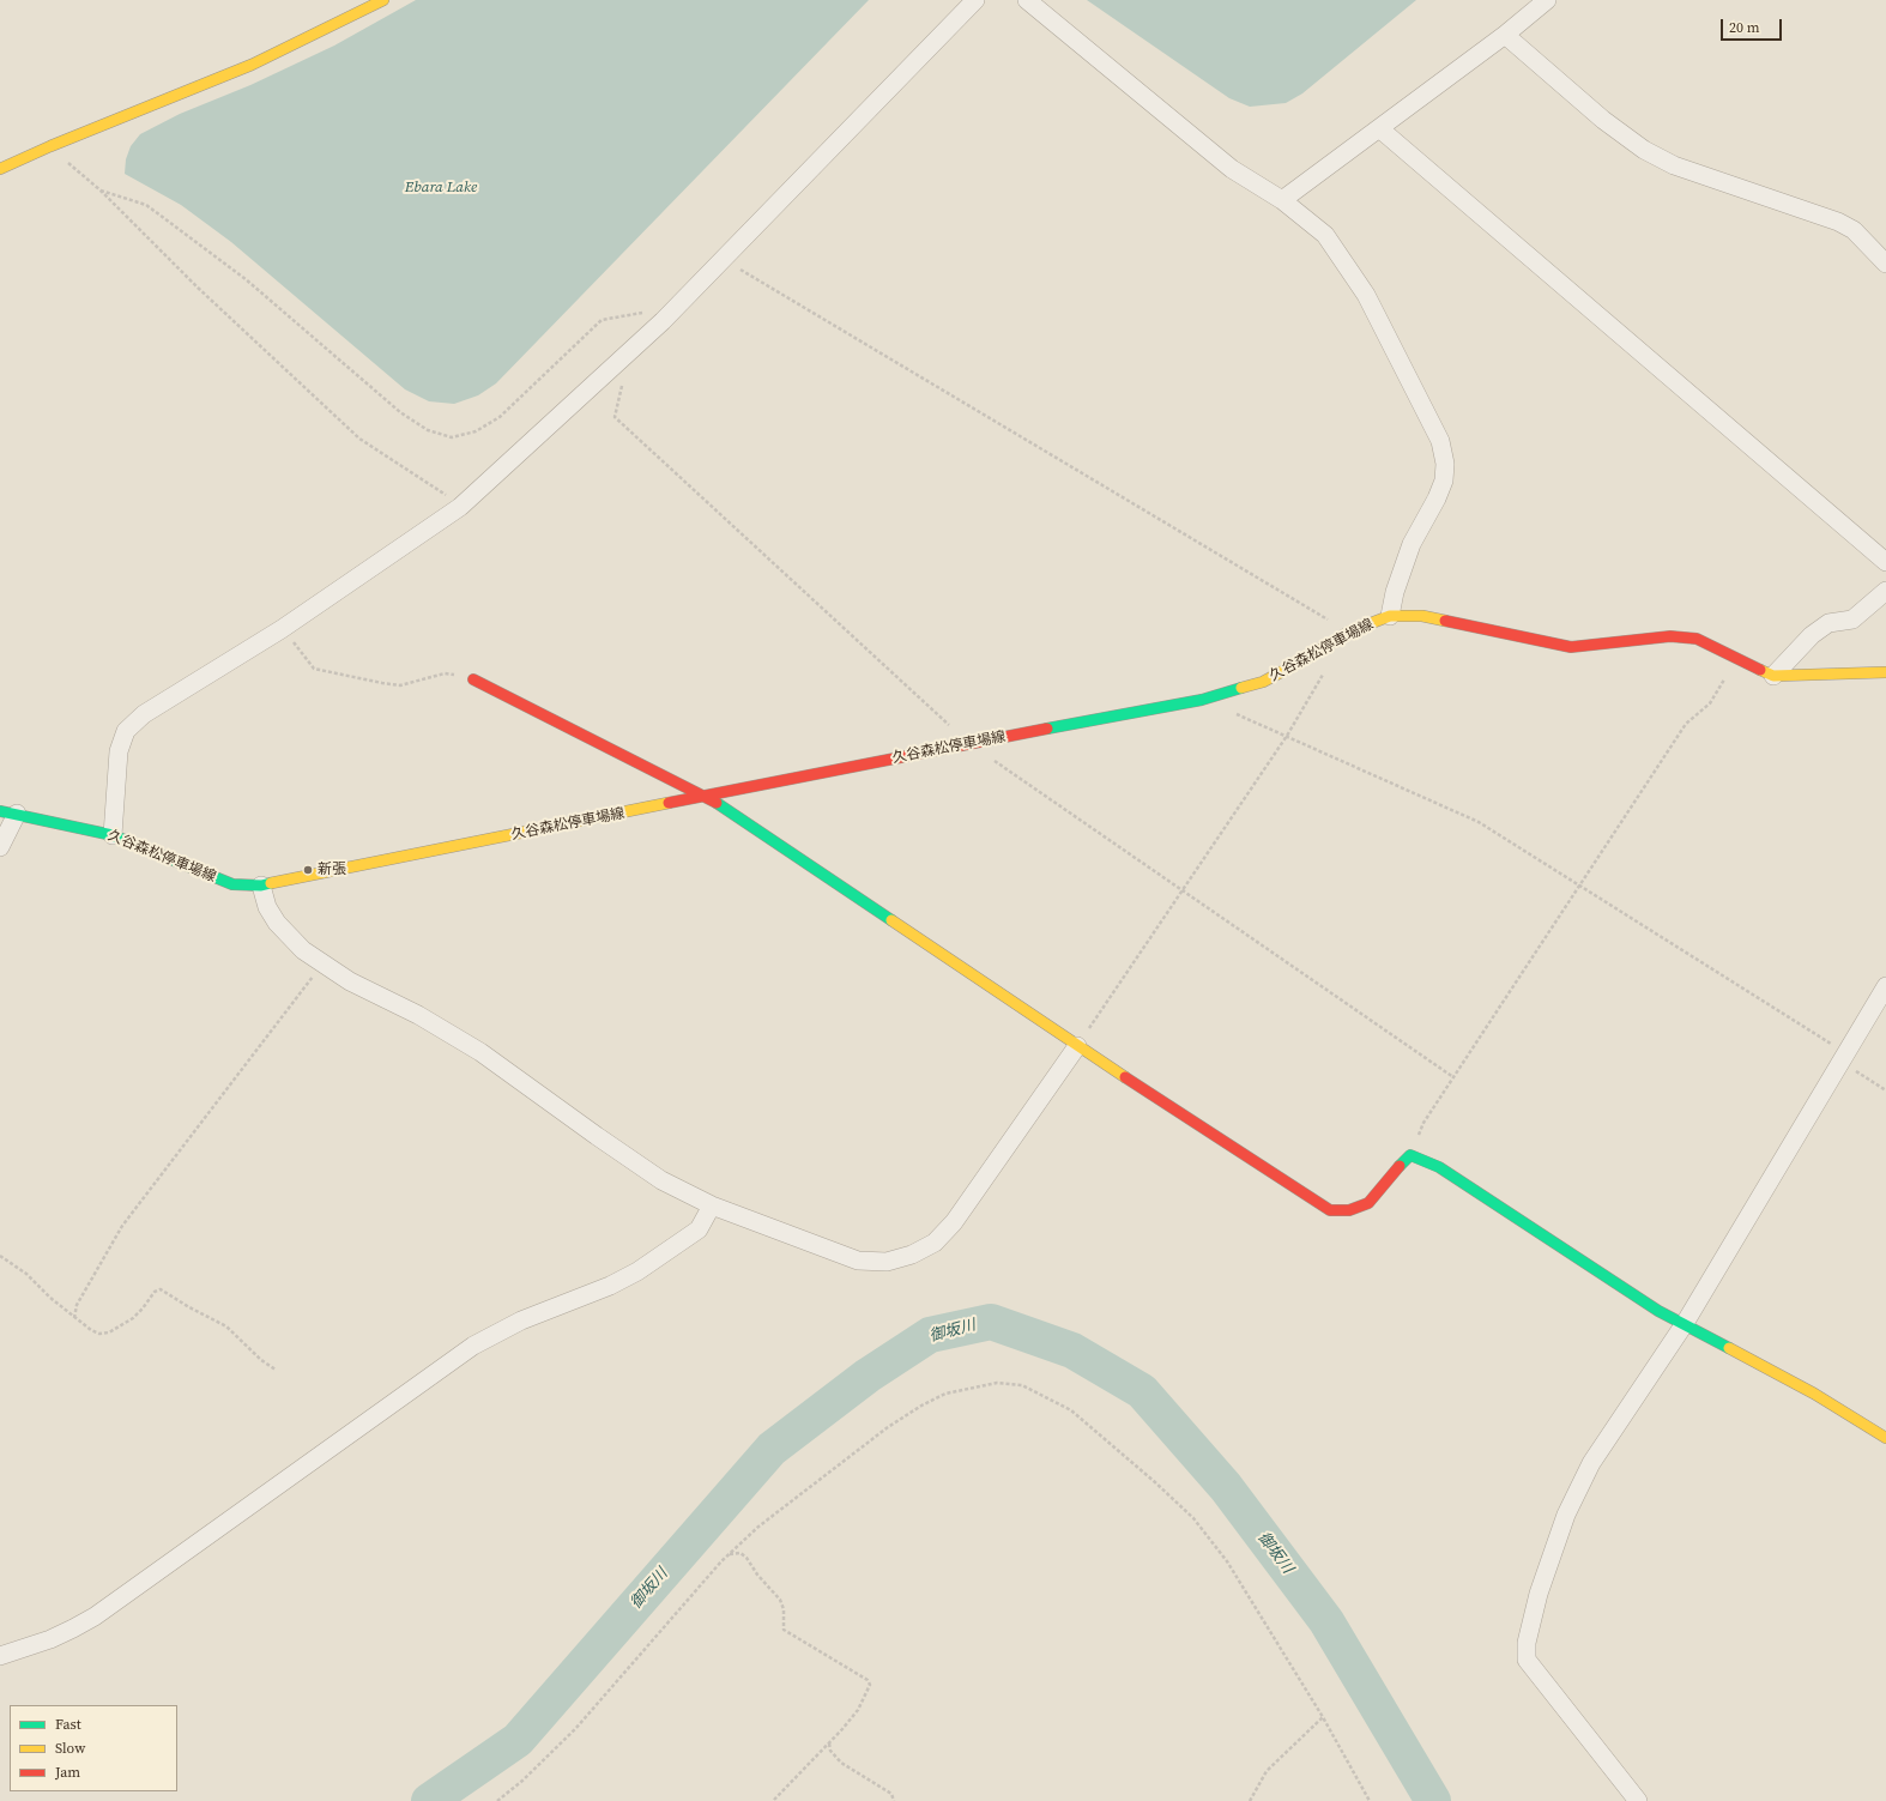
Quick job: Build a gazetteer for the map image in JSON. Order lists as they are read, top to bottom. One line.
{"streets":{"street":["久谷森松停車場線"]},"water":["Ebara Lake","御坂川"],"places":["新張"],"legend":["Fast","Slow","Jam"],"scale_bar":"20 m"}
